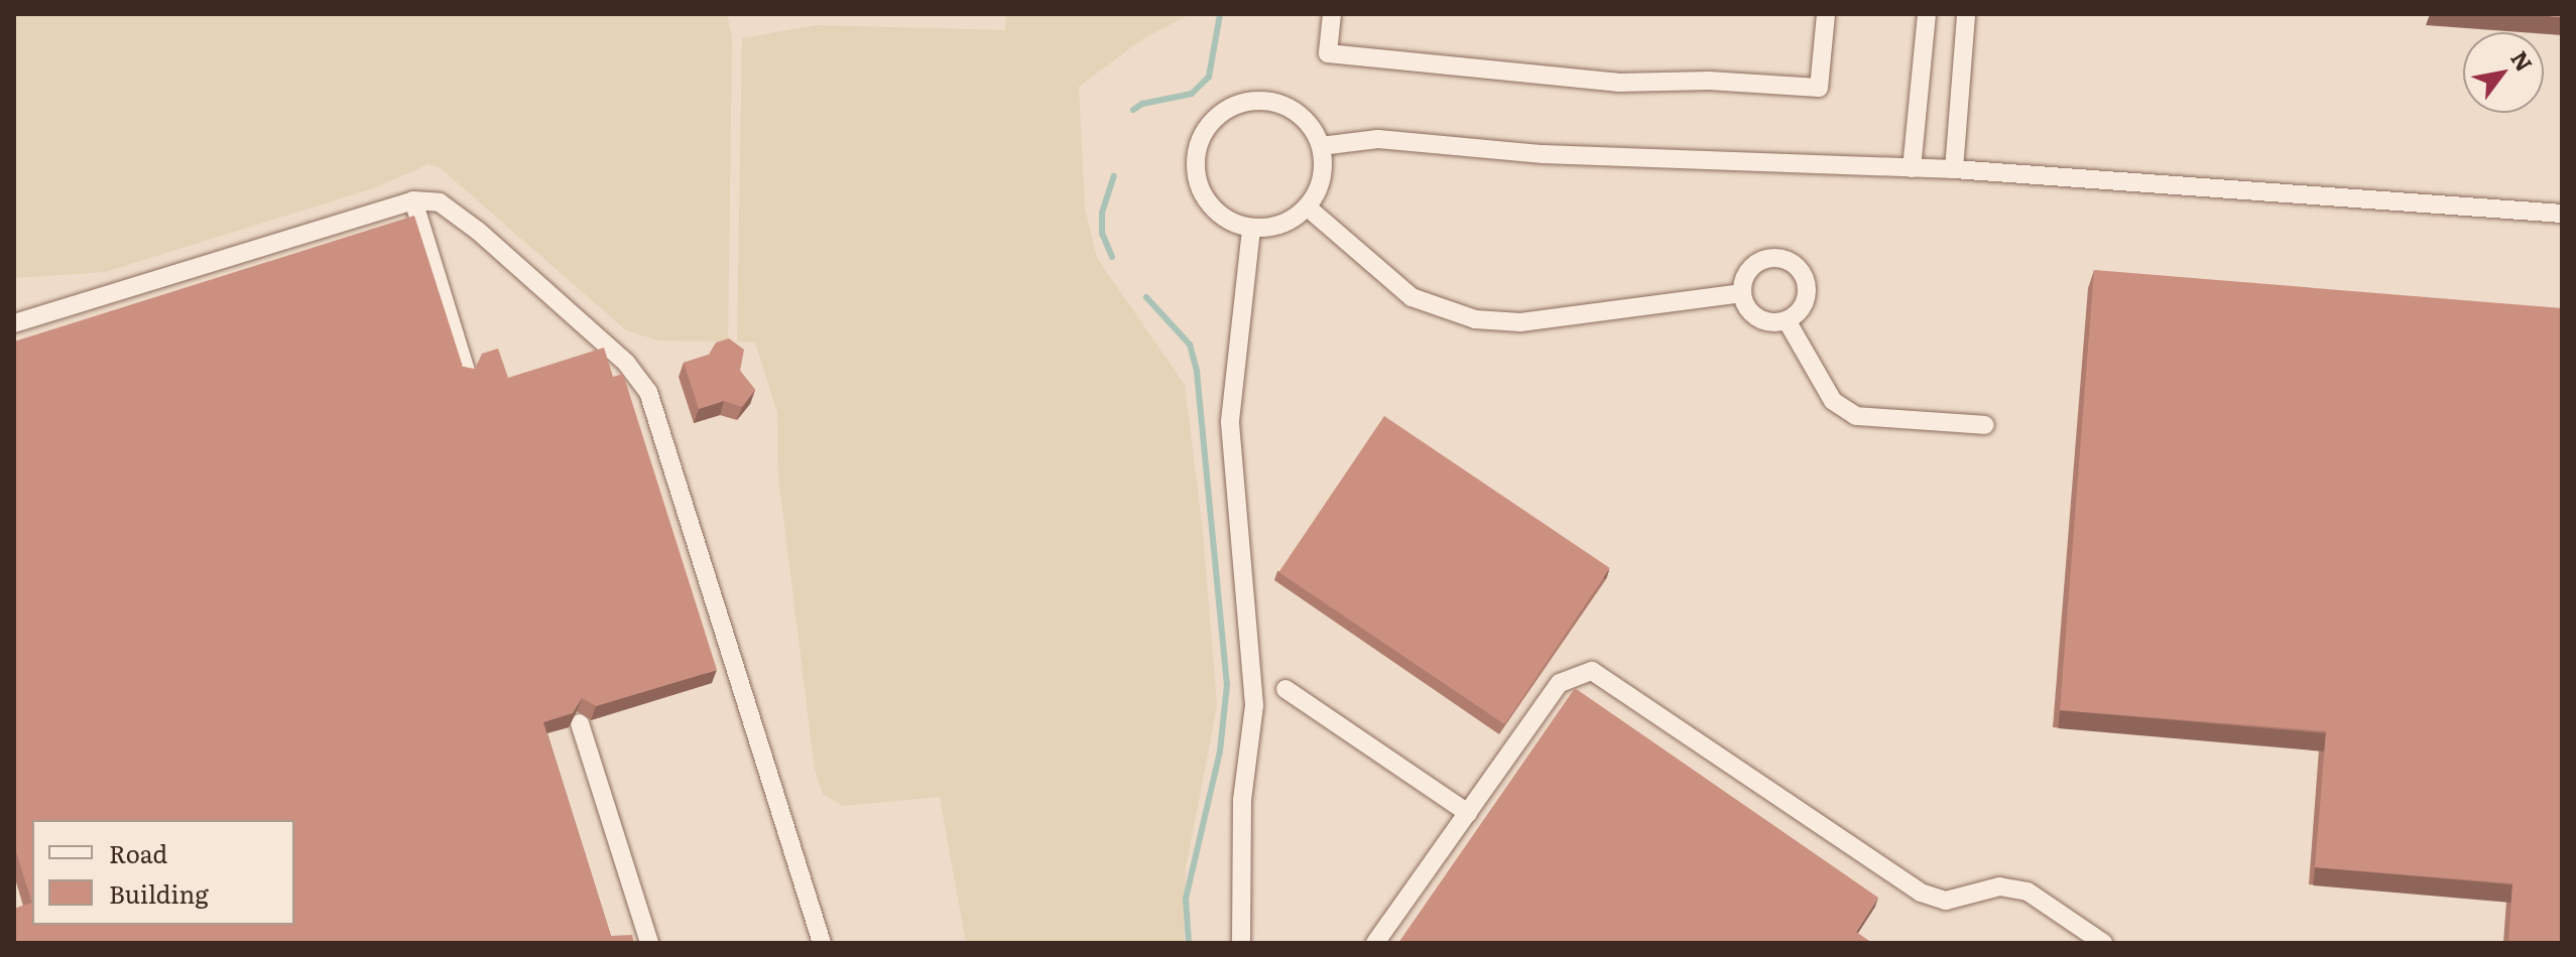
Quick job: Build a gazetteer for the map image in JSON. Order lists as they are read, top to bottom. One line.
{"legend":["Road","Building"],"north":"top right"}
